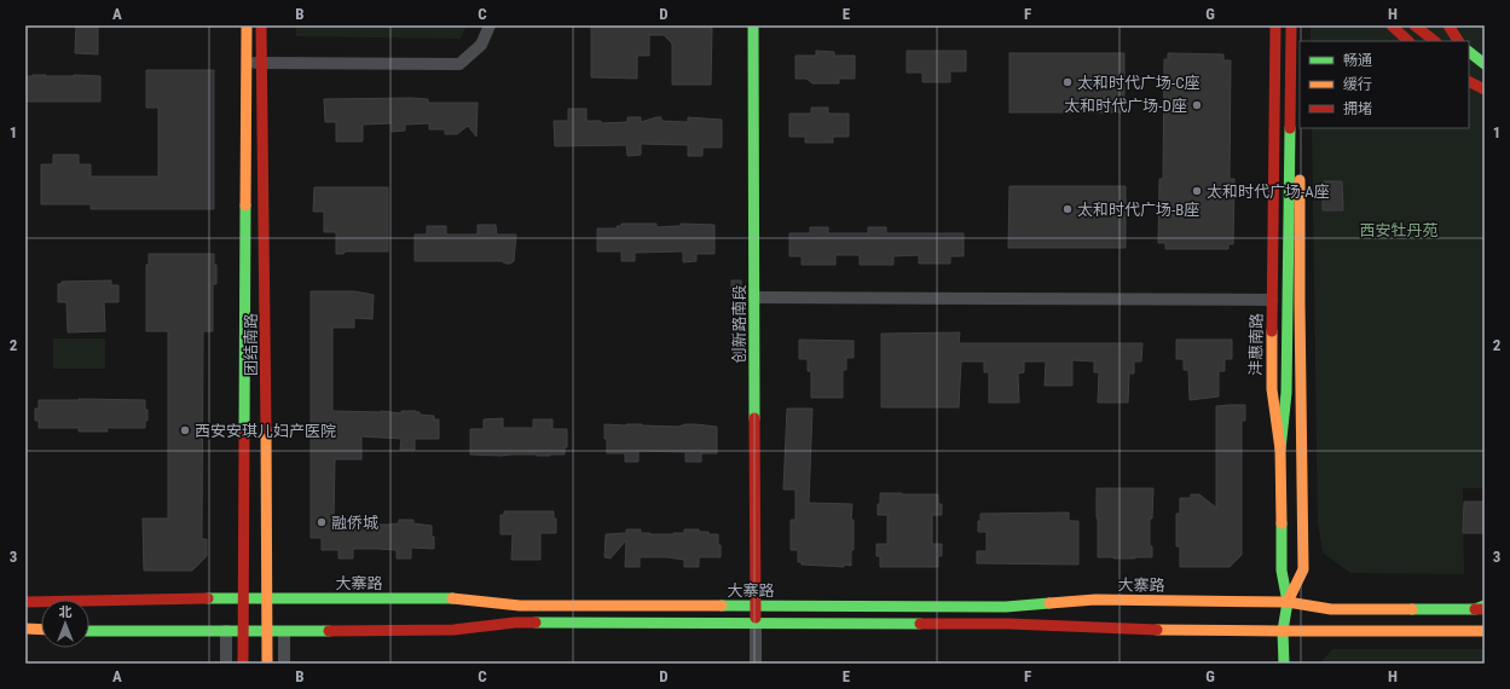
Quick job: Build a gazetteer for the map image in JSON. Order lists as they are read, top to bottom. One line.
{"streets":{"main road":["创新路南段","团结南路","沣惠南路","大寨路"]},"crossings":[["创新路南段","大寨路"],["团结南路","大寨路"],["沣惠南路","大寨路"]],"parks":["西安牡丹苑"],"places":["太和时代广场-C座","太和时代广场-D座","太和时代广场-A座","太和时代广场-B座","西安安琪儿妇产医院","融侨城"],"legend":["畅通","缓行","拥堵"],"north":"top","grid":{"columns":["A","B","C","D","E","F","G","H"],"rows":["1","2","3"]}}
